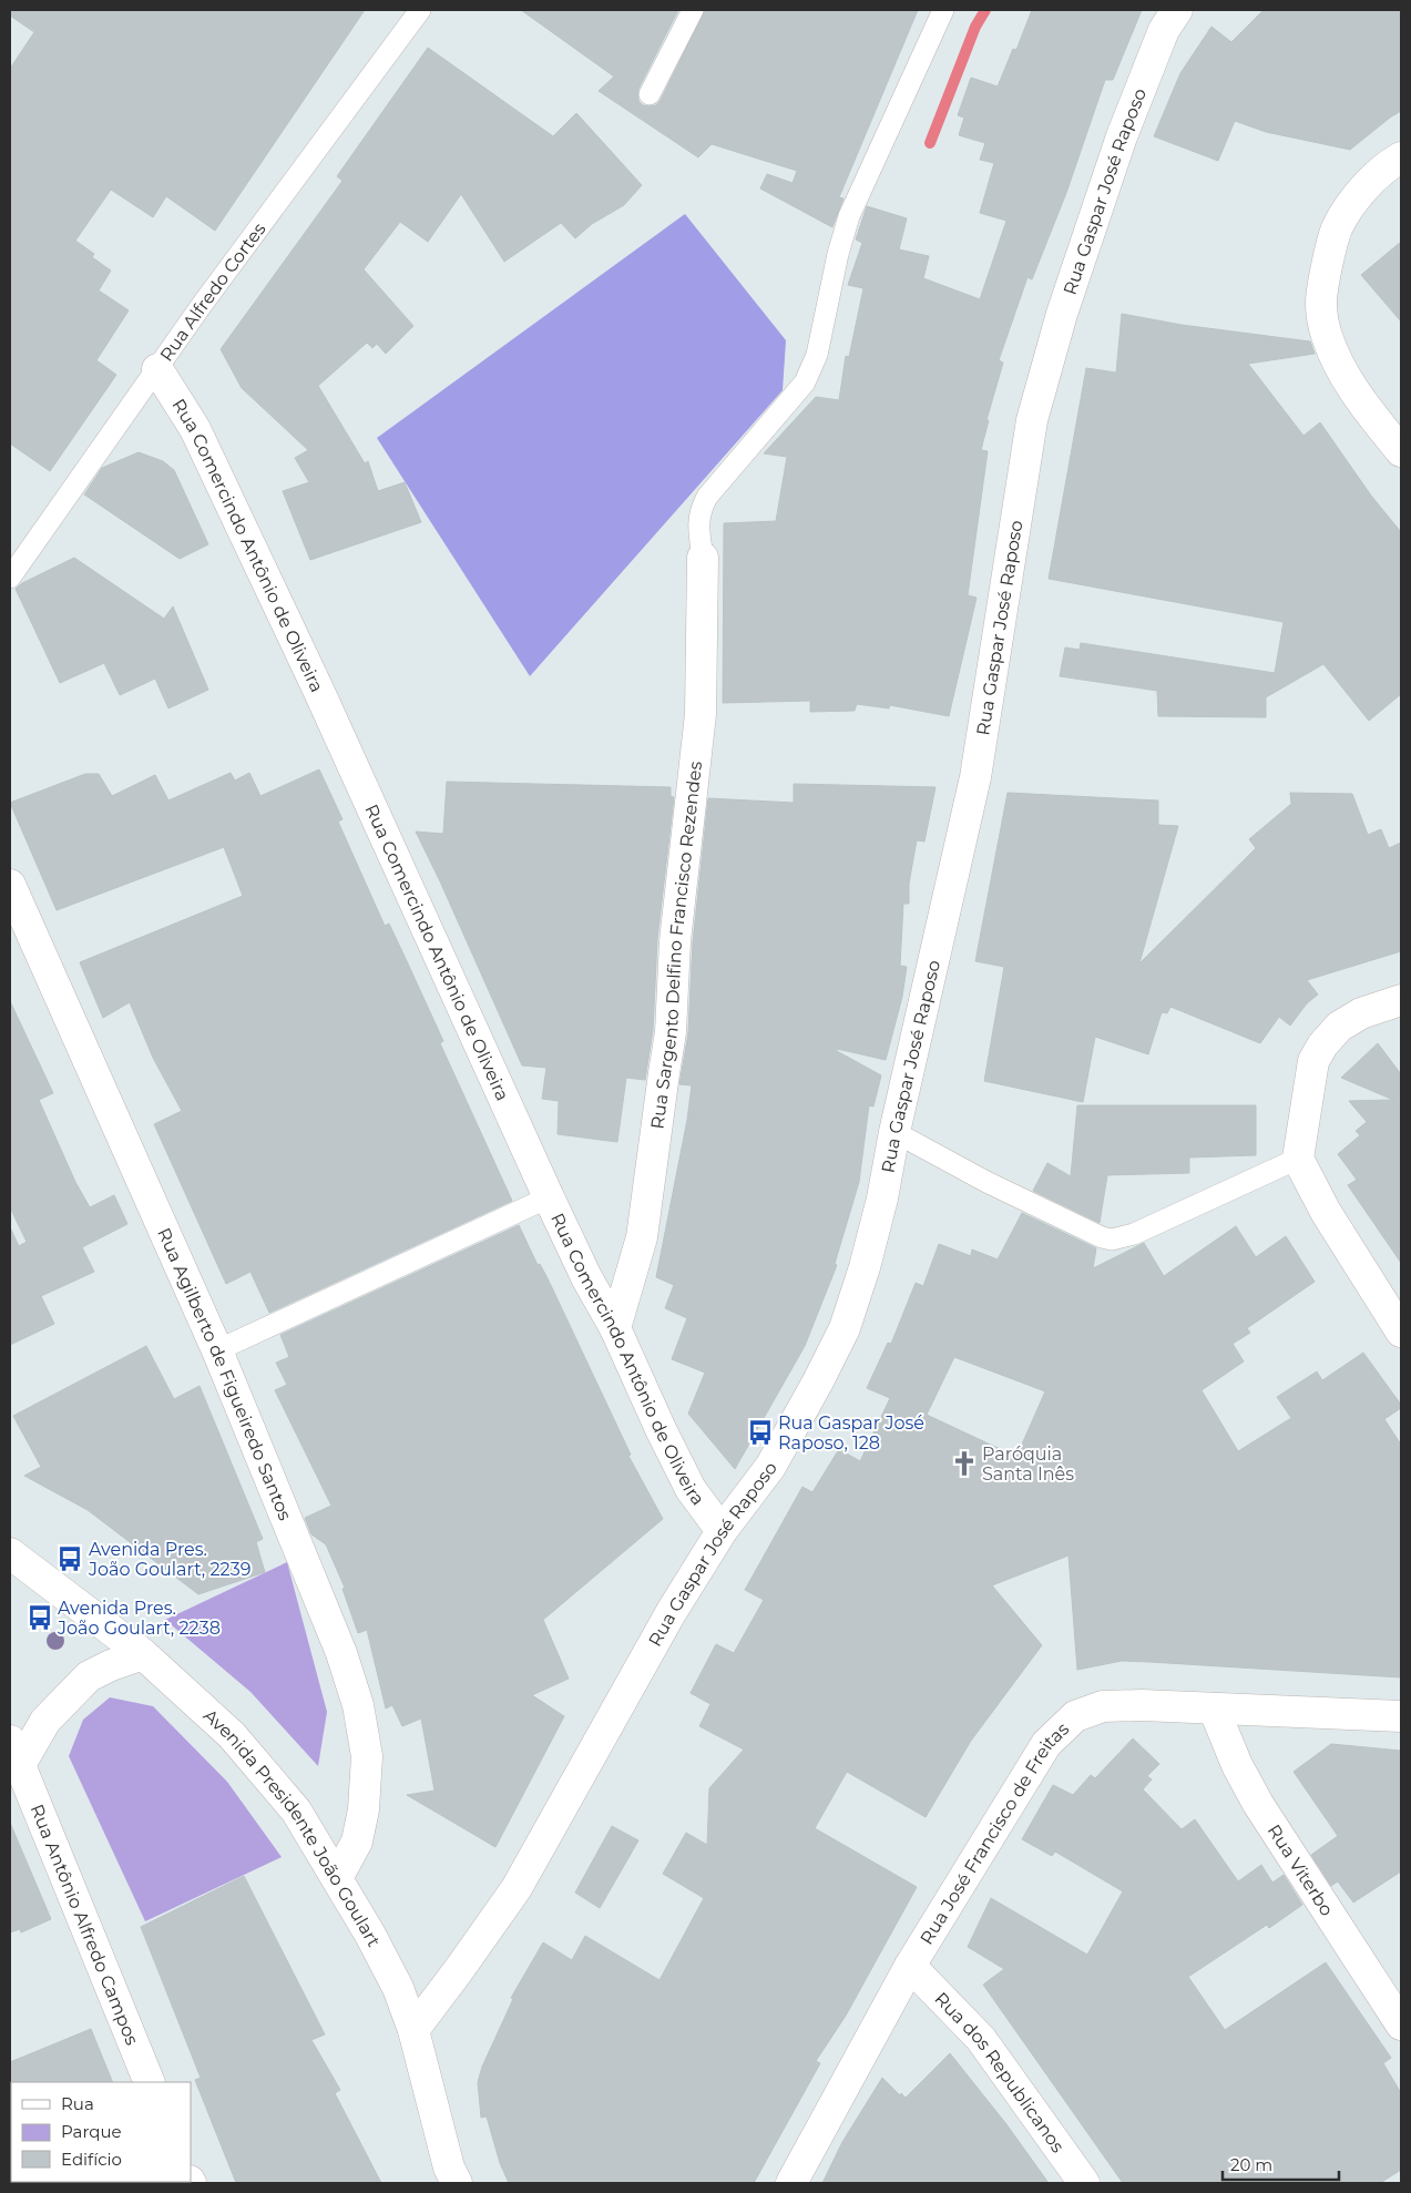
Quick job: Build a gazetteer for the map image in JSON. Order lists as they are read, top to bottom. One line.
{"streets":{"street":["Rua Gaspar José Raposo","Rua Comercindo Antônio de Oliveira","Rua Sargento Delfino Francisco Rezendes","Rua Agilberto de Figueiredo Santos","Avenida Presidente João Goulart","Rua José Francisco de Freitas","Rua Viterbo","Rua Antônio Alfredo Campos","Rua dos Republicanos"],"lane":["Rua Alfredo Cortes"]},"crossings":[["Rua Gaspar José Raposo","Rua Comercindo Antônio de Oliveira"],["Rua Gaspar José Raposo","Avenida Presidente João Goulart"],["Rua Alfredo Cortes","Rua Comercindo Antônio de Oliveira"],["Rua Comercindo Antônio de Oliveira","Rua Sargento Delfino Francisco Rezendes"],["Rua Agilberto de Figueiredo Santos","Avenida Presidente João Goulart"],["Avenida Presidente João Goulart","Rua Antônio Alfredo Campos"],["Rua José Francisco de Freitas","Rua Viterbo"],["Rua José Francisco de Freitas","Rua dos Republicanos"]],"places":{"bus stop":["Rua Gaspar José Raposo, 128","Avenida Pres. João Goulart, 2239","Avenida Pres. João Goulart, 2238"],"church":["Paróquia Santa Inês"]},"legend":["Rua","Parque","Edifício"],"scale_bar":"20 m"}
